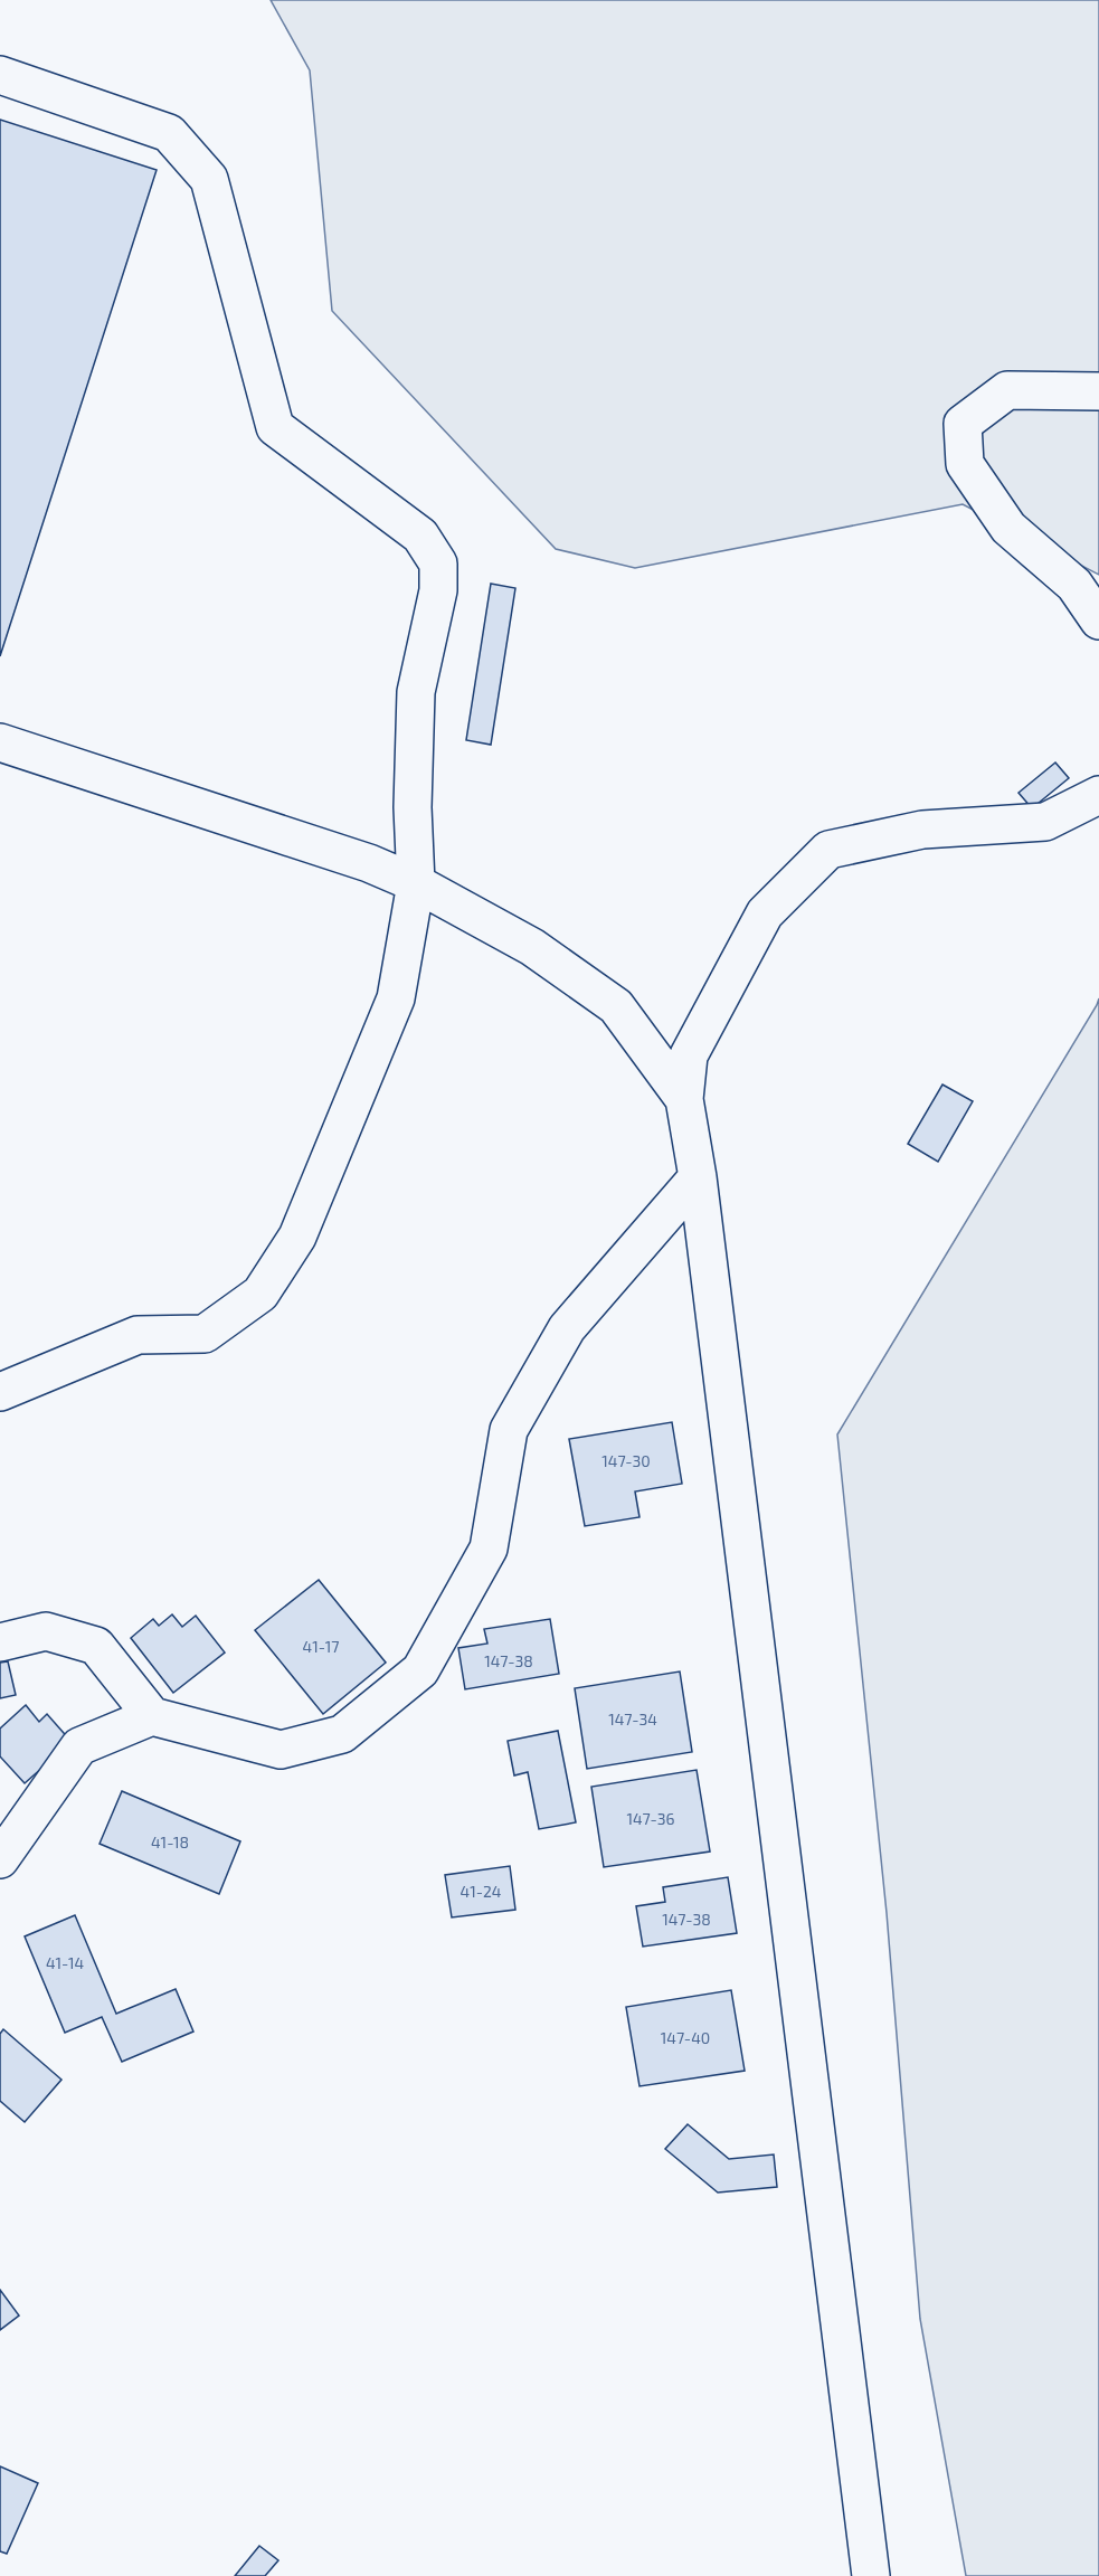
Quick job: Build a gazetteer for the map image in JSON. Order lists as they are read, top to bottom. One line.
{"house_numbers":["147-30","41-17","147-38","147-34","147-36","41-18","41-24","147-38","41-14","147-40"]}
